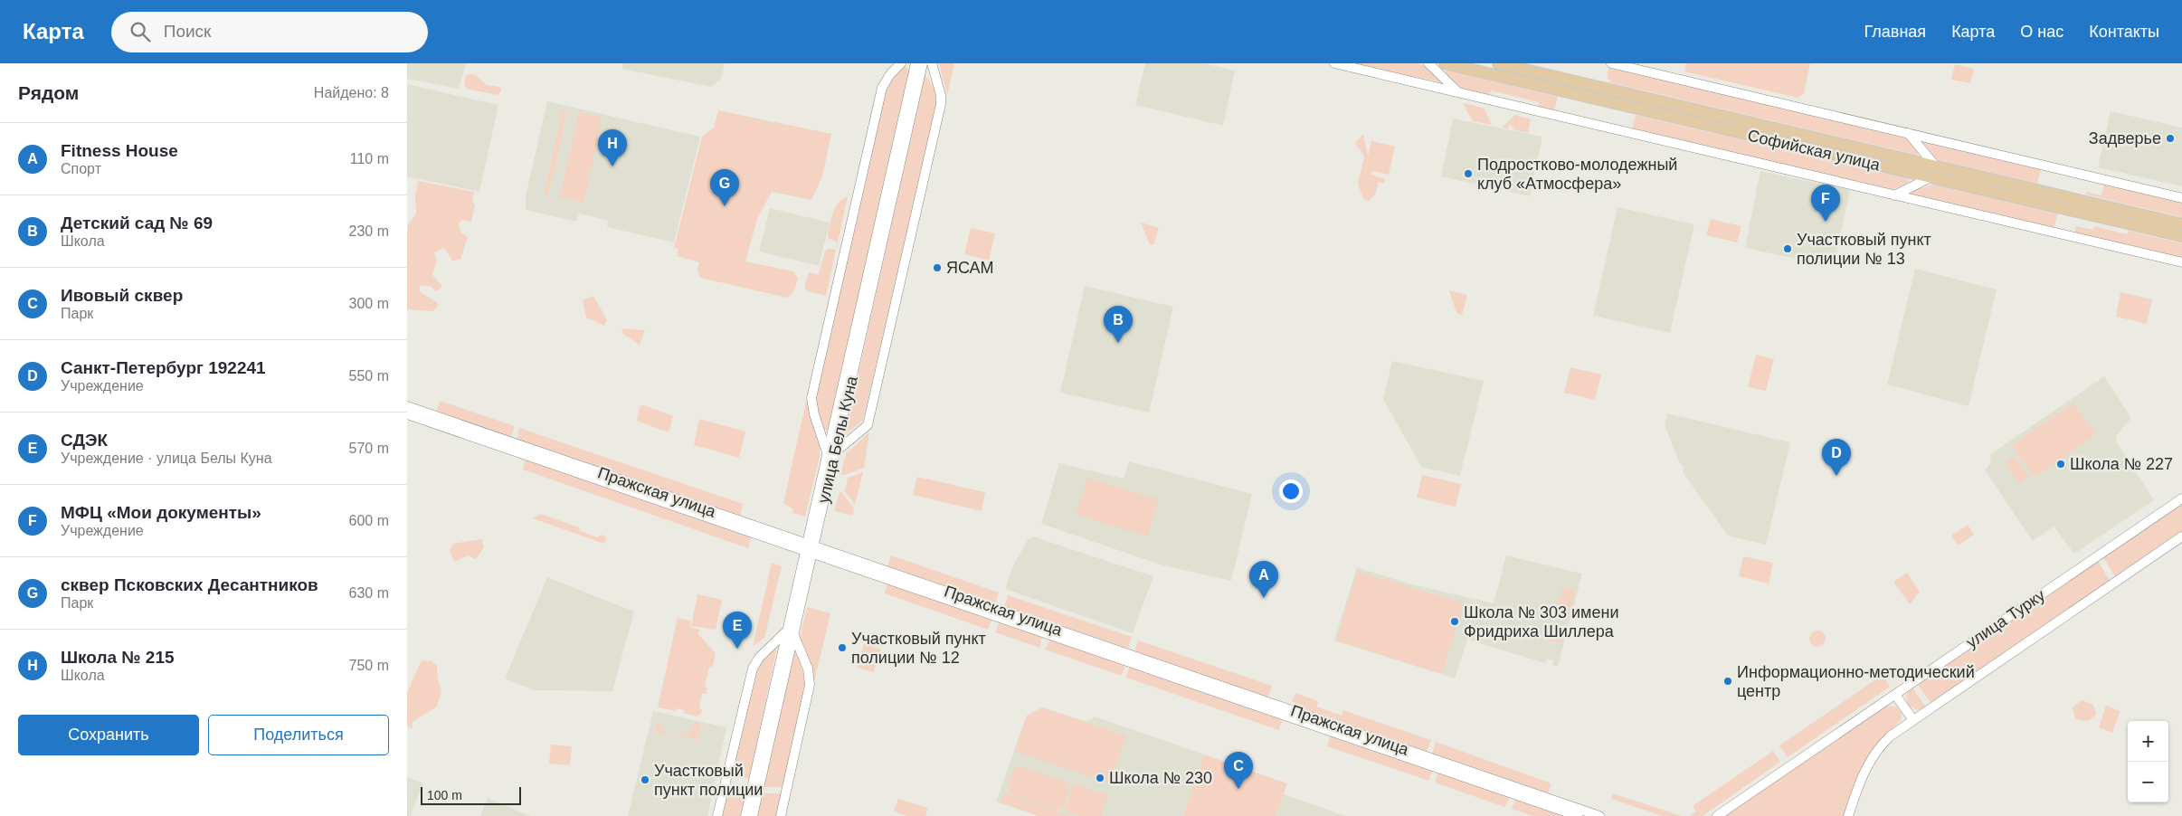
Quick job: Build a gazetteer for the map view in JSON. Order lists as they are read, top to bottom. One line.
{"streets":{"main road":["Софийская улица"],"street":["улица Белы Куна","Пражская улица","улица Турку"]},"crossings":[["улица Белы Куна","Пражская улица"]],"places":["Задверье","Подростково-молодежный клуб «Атмосфера»","Участковый пункт полиции № 13","ЯСАМ","Школа № 227","Школа № 303 имени Фридриха Шиллера","Участковый пункт полиции № 12","Информационно-методический центр","Школа № 230","Участковый пункт полиции"],"scale_bar":"100 m","page":{"header":"Карта","search":"Поиск","nav":["Главная","Карта","О нас","Контакты"],"heading":["Рядом","Найдено: 8"],"list":[{"mark":"A","name":"Fitness House","note":"Спорт","value":"110 m"},{"mark":"B","name":"Детский сад № 69","note":"Школа","value":"230 m"},{"mark":"C","name":"Ивовый сквер","note":"Парк","value":"300 m"},{"mark":"D","name":"Санкт-Петербург 192241","note":"Учреждение","value":"550 m"},{"mark":"E","name":"СДЭК","note":"Учреждение · улица Белы Куна","value":"570 m"},{"mark":"F","name":"МФЦ «Мои документы»","note":"Учреждение","value":"600 m"},{"mark":"G","name":"сквер Псковских Десантников","note":"Парк","value":"630 m"},{"mark":"H","name":"Школа № 215","note":"Школа","value":"750 m"}],"pins":["H","G","F","B","D","A","E","C"],"buttons":["Сохранить","Поделиться"],"map_buttons":["+","−"],"scale":"100 m"}}
